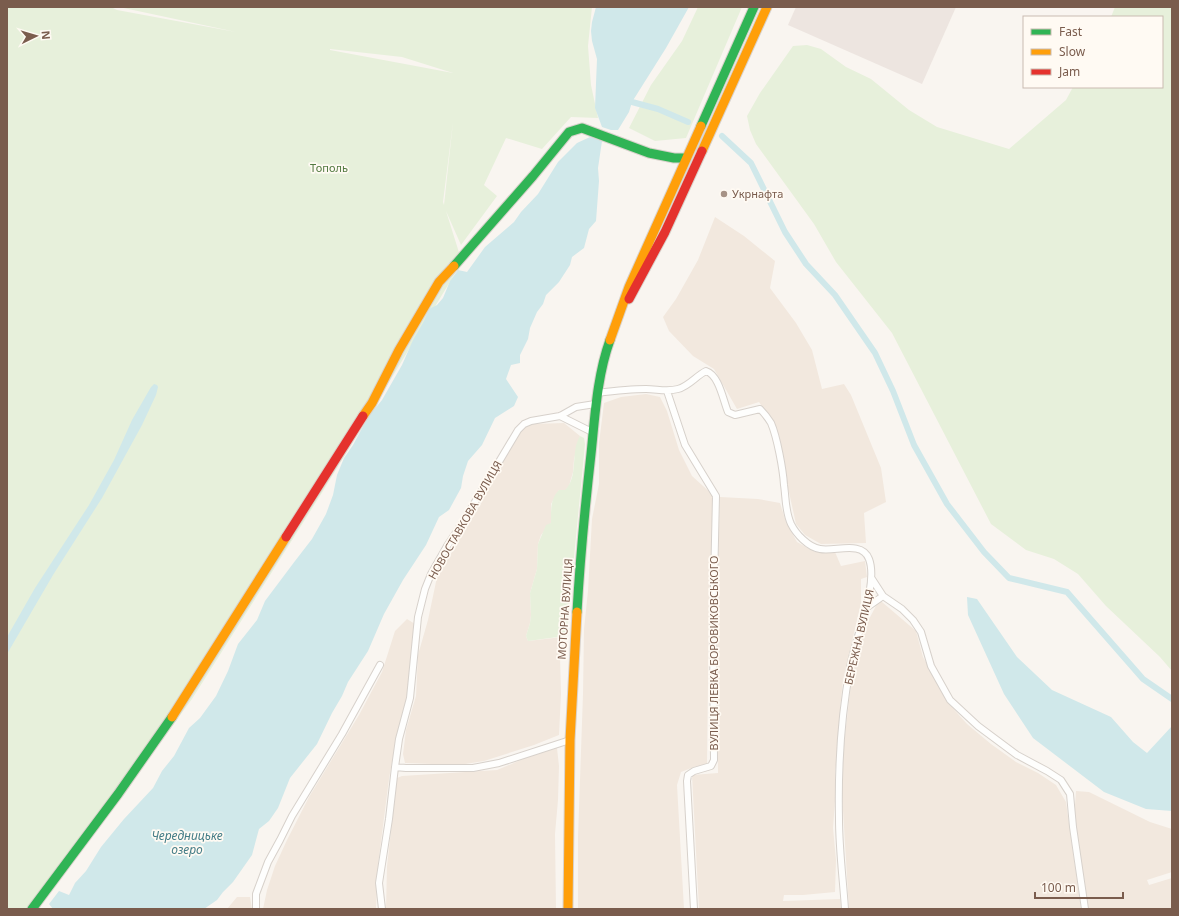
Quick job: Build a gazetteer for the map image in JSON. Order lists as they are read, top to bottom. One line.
{"streets":{"street":["НОВОСТАВКОВА ВУЛИЦЯ","МОТОРНА ВУЛИЦЯ","БЕРЕЖНА ВУЛИЦЯ","ВУЛИЦЯ ЛЕВКА БОРОВИКОВСЬКОГО"]},"crossings":[["НОВОСТАВКОВА ВУЛИЦЯ","МОТОРНА ВУЛИЦЯ"],["МОТОРНА ВУЛИЦЯ","БЕРЕЖНА ВУЛИЦЯ"],["БЕРЕЖНА ВУЛИЦЯ","ВУЛИЦЯ ЛЕВКА БОРОВИКОВСЬКОГО"]],"water":["Чередницьке озеро"],"parks":["Тополь"],"places":["Укрнафта"],"legend":["Fast","Slow","Jam"],"scale_bar":"100 m","north":"right"}
